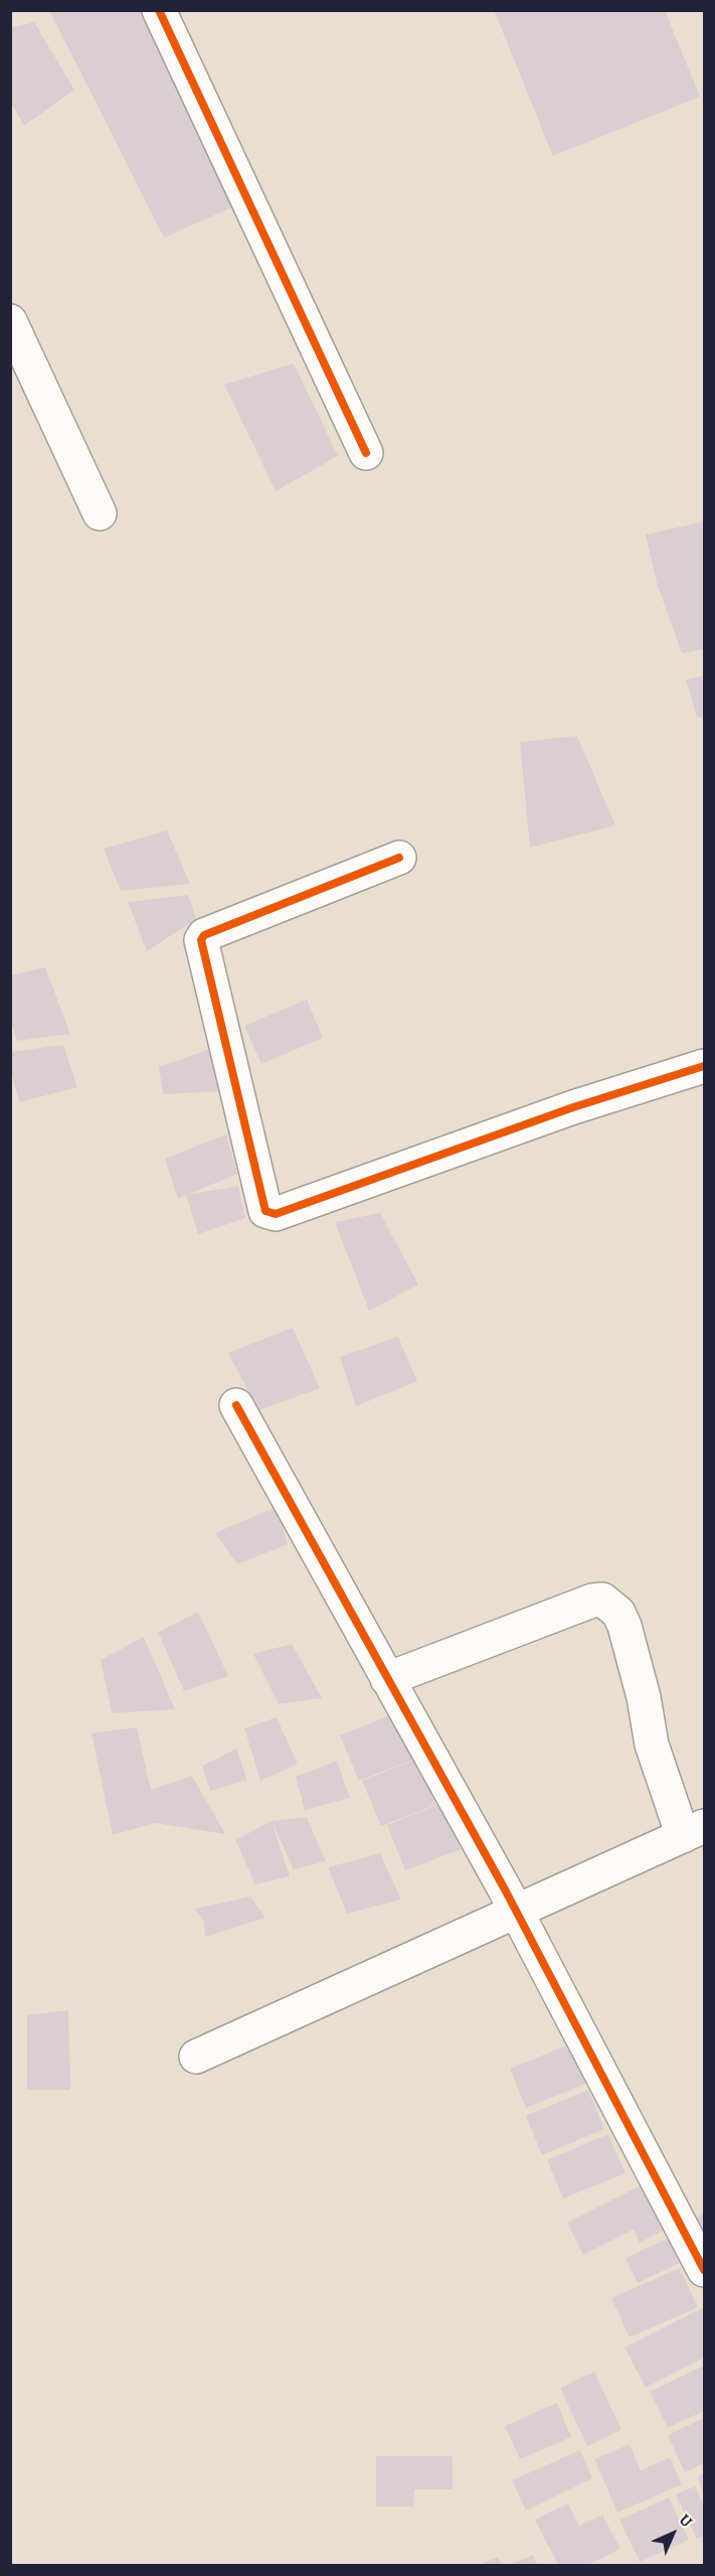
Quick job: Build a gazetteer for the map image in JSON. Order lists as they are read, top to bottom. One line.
{"north":"top right"}
